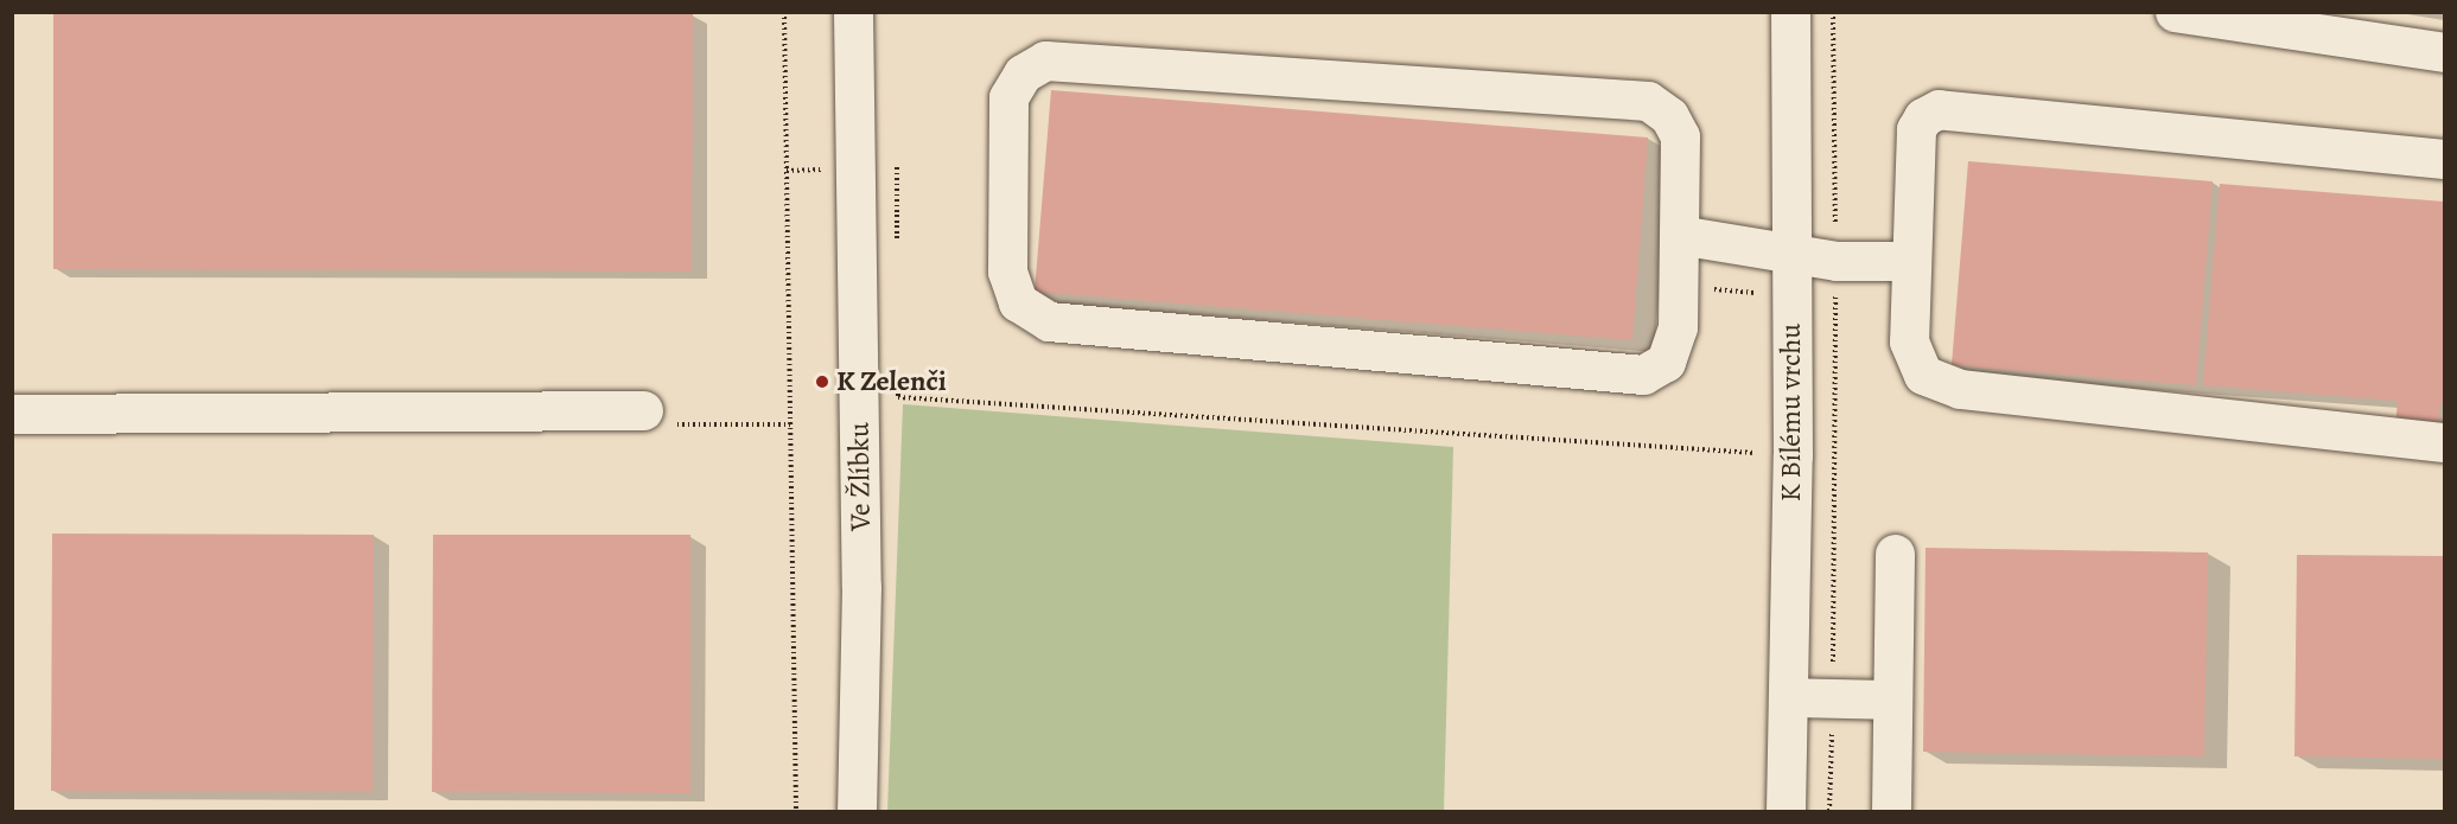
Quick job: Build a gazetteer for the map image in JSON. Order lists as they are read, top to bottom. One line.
{"streets":{"street":["K Bílému vrchu","Ve Žlíbku"]},"places":["K Zelenči"]}
